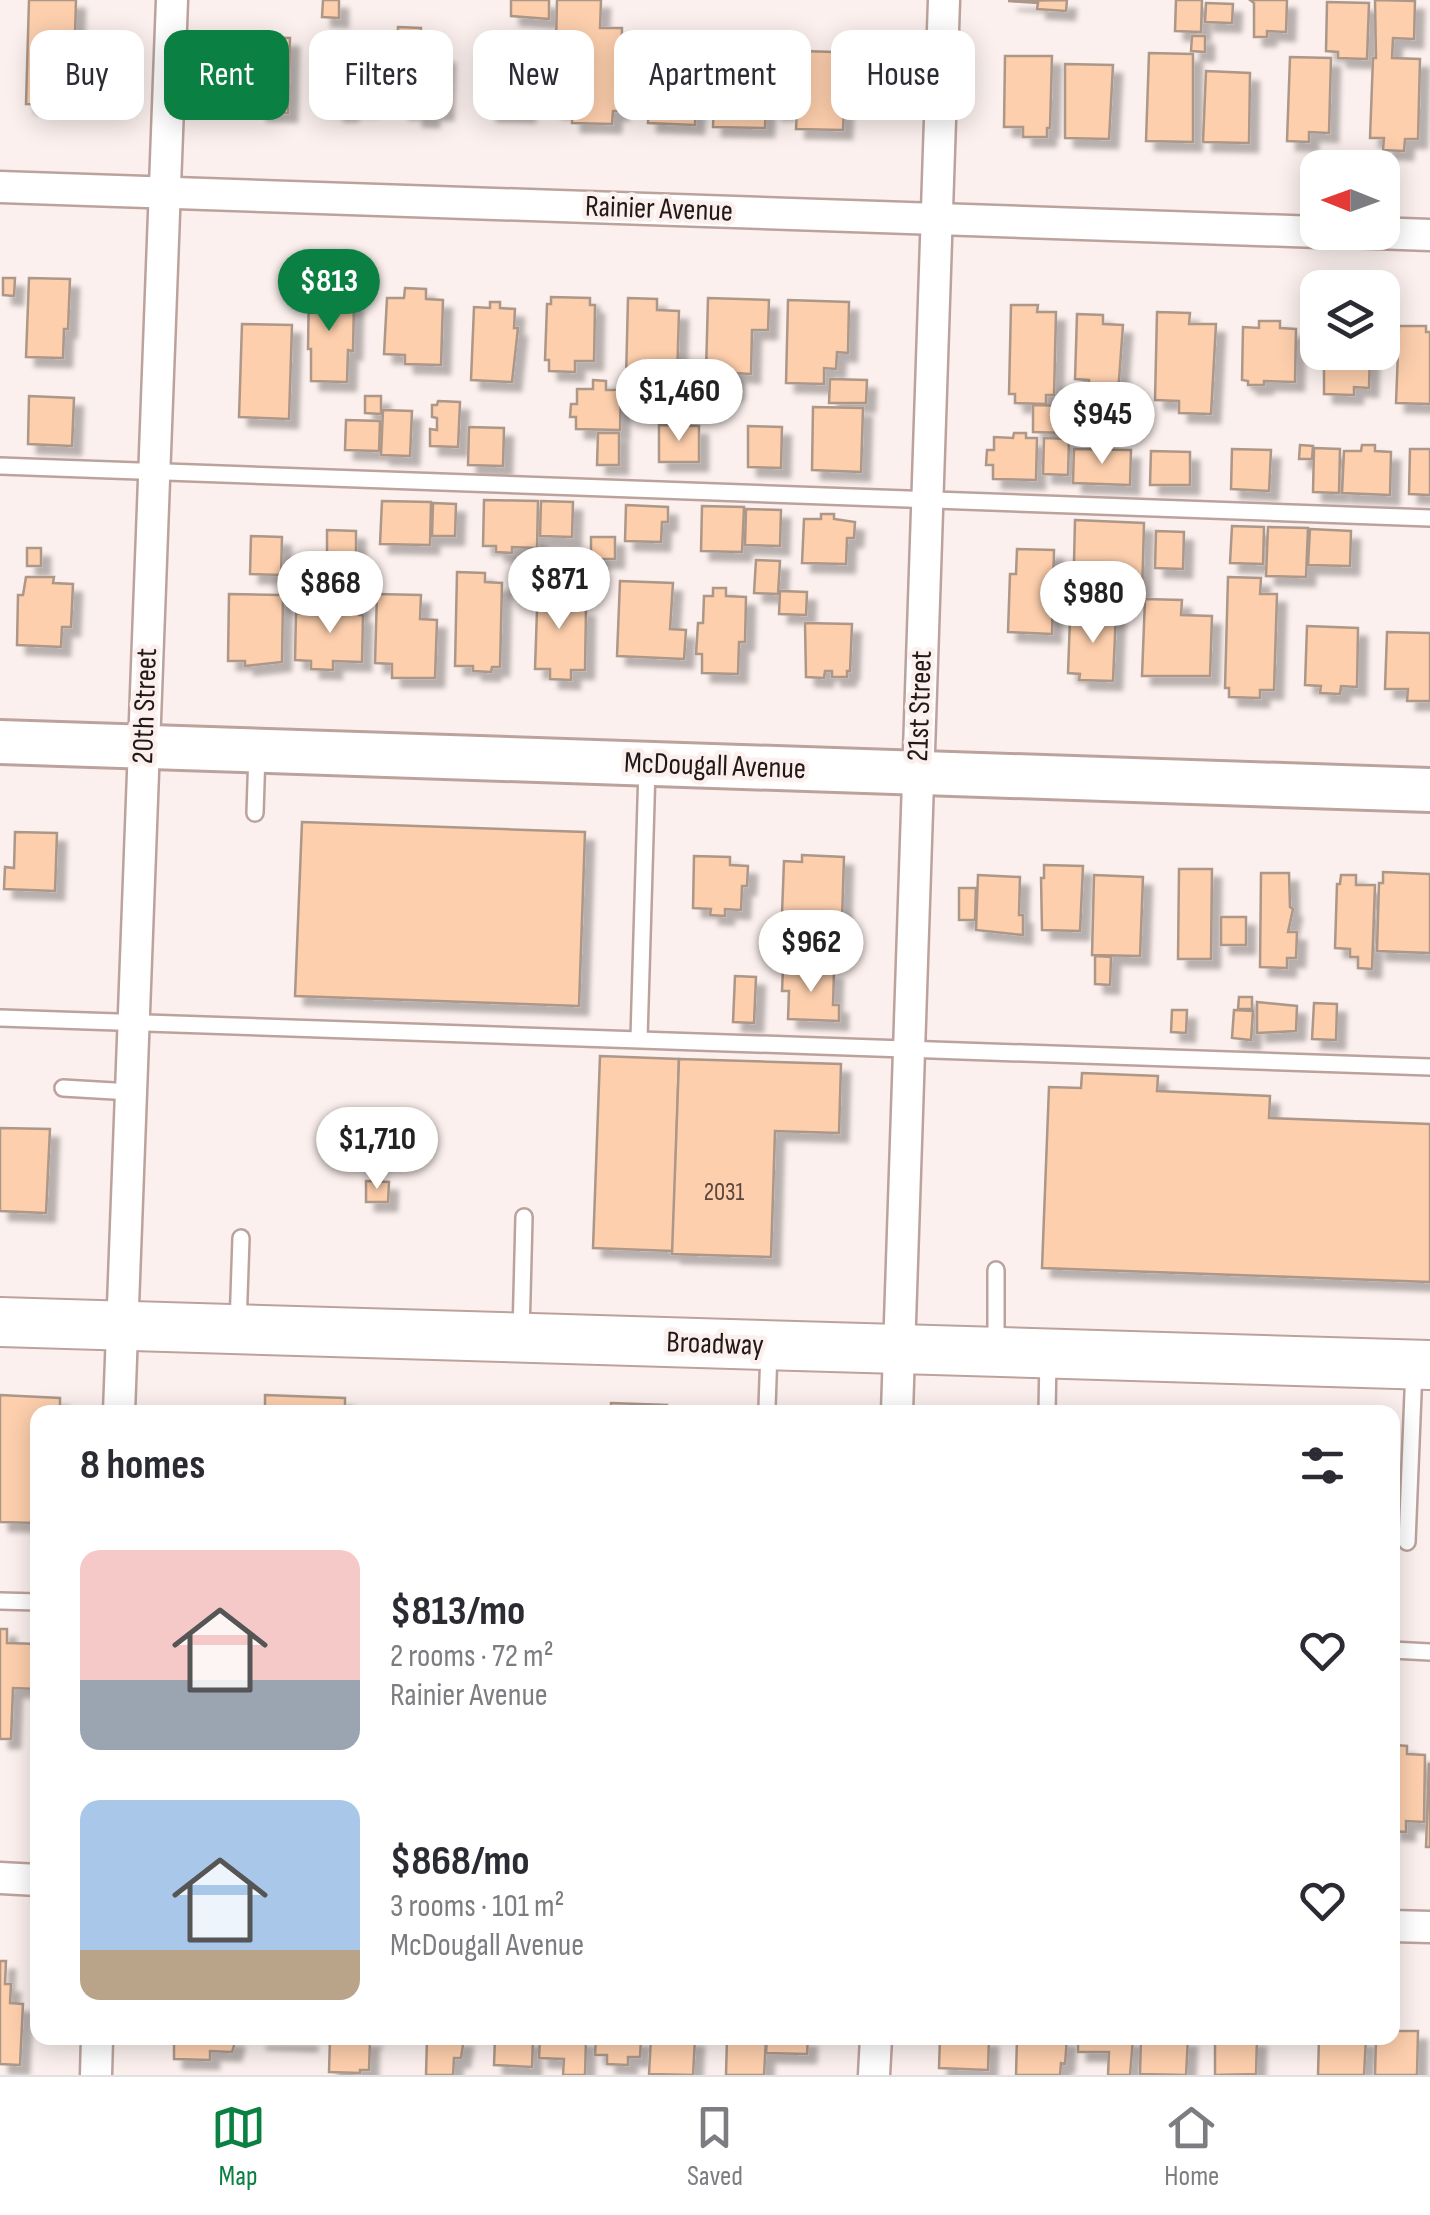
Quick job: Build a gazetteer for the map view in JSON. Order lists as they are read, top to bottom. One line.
{"streets":{"main road":["Broadway"],"street":["Rainier Avenue","20th Street","21st Street","McDougall Avenue"]},"crossings":[["Rainier Avenue","20th Street"],["Rainier Avenue","21st Street"],["20th Street","McDougall Avenue"],["20th Street","Broadway"],["21st Street","McDougall Avenue"],["21st Street","Broadway"]],"house_numbers":["2031"],"north":"left","page":{"chip":["Buy","Rent","Filters","New","Apartment","House"],"price":["$813","$1,460","$945","$871","$868","$980","$962","$1,710"],"heading":"8 homes","list":[{"name":"$813/mo","note":"2 rooms · 72 m² · Rainier Avenue"},{"name":"$868/mo","note":"3 rooms · 101 m² · McDougall Avenue"}],"tabs":["Map","Saved","Home"]}}
